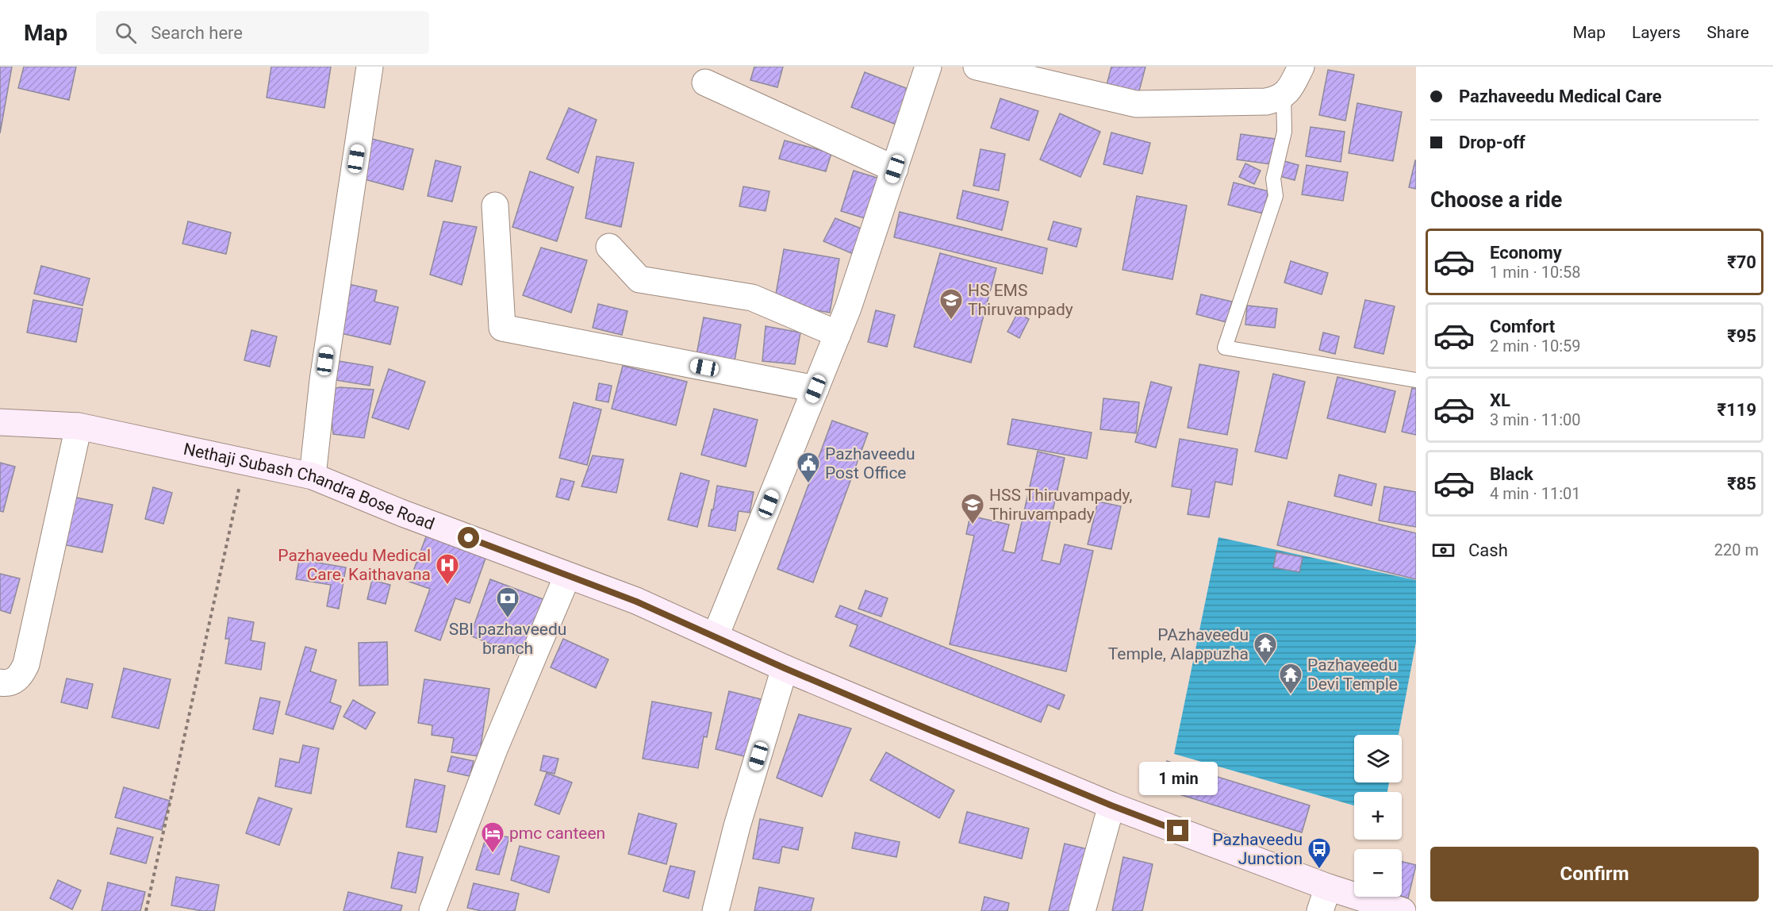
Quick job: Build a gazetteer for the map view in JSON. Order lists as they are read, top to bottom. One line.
{"streets":{"main road":["Nethaji Subash Chandra Bose Road"]},"places":{"school or university":["HS EMS Thiruvampady","HSS Thiruvampady, Thiruvampady"],"public building":["Pazhaveedu Post Office"],"hospital":["Pazhaveedu Medical Care, Kaithavana"],"bank":["SBI pazhaveedu branch"],"temple":["PAzhaveedu Temple, Alappuzha","Pazhaveedu Devi Temple"],"hotel":["pmc canteen"],"bus stop":["Pazhaveedu Junction"]},"page":{"header":"Map","search":"Search here","nav":["Map","Layers","Share"],"banner":["Pazhaveedu Medical Care","Drop-off"],"heading":"Choose a ride","list":[{"name":"Economy","note":"1 min · 10:58","value":"₹70"},{"name":"Comfort","note":"2 min · 10:59","value":"₹95"},{"name":"XL","note":"3 min · 11:00","value":"₹119"},{"name":"Black","note":"4 min · 11:01","value":"₹85"}],"pay":["Cash","220 m"],"map_buttons":["+","−"],"bubble":"1 min","buttons":"Confirm"}}
